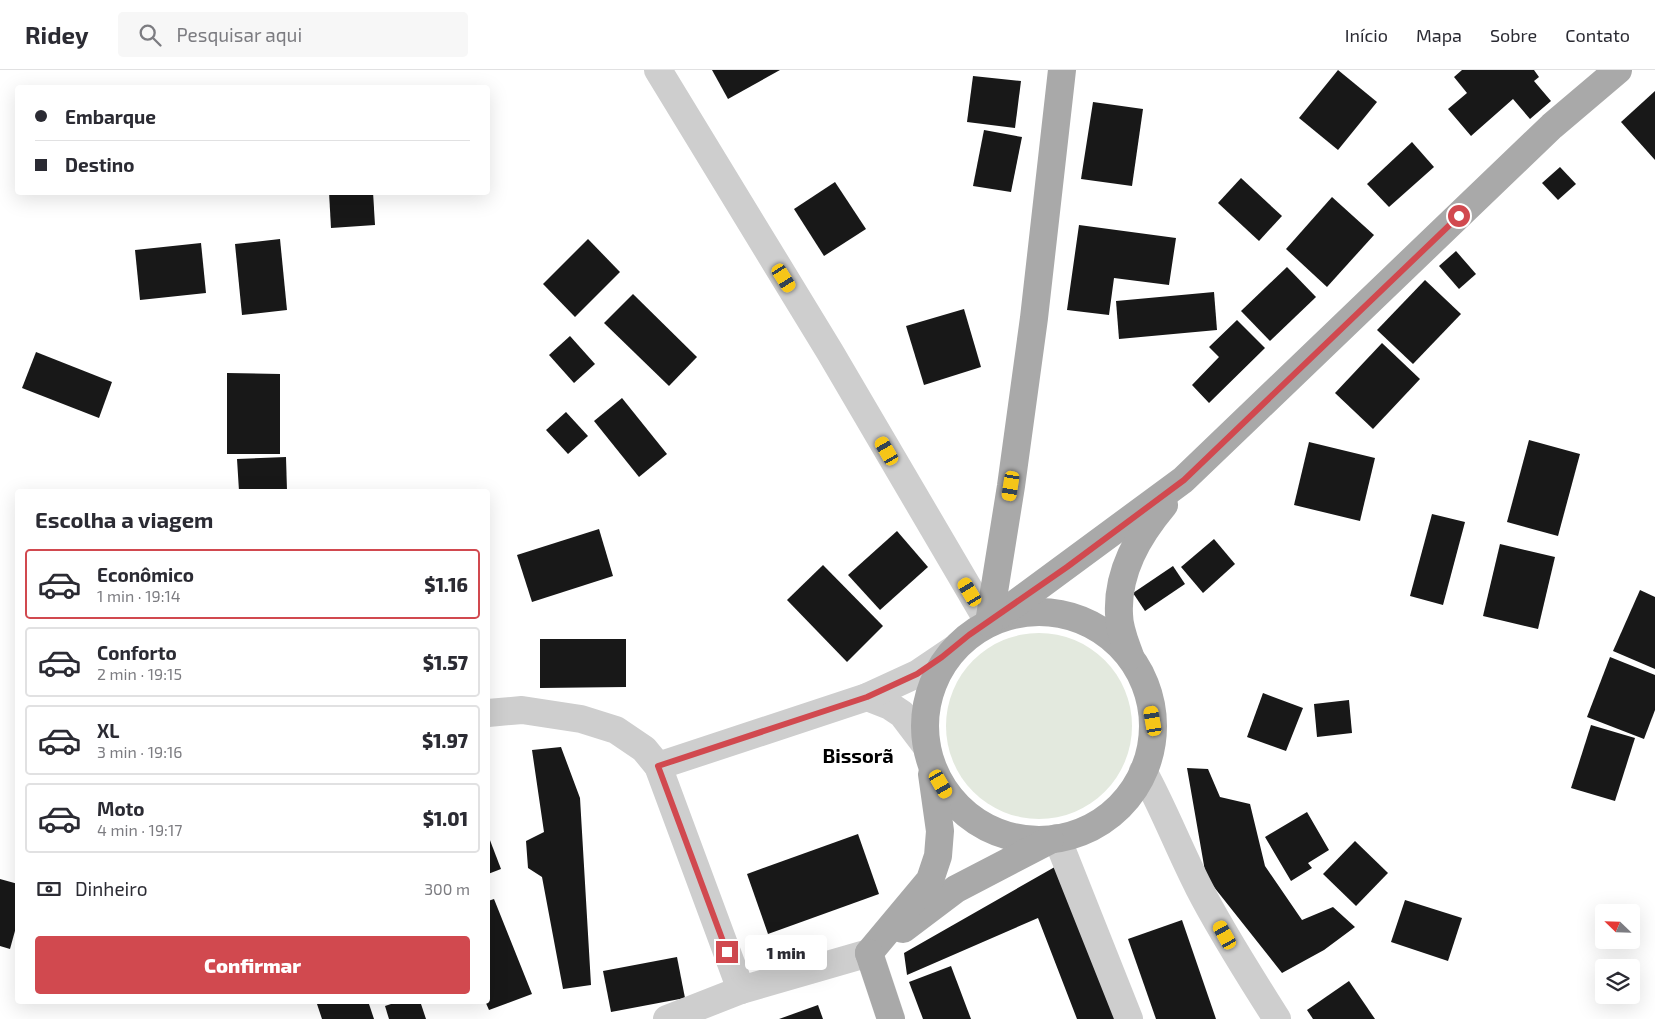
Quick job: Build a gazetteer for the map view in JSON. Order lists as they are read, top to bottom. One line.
{"districts":["Bissorã"],"north":"top left","page":{"header":"Ridey","search":"Pesquisar aqui","nav":["Início","Mapa","Sobre","Contato"],"banner":["Embarque","Destino"],"heading":"Escolha a viagem","list":[{"name":"Econômico","note":"1 min · 19:14","value":"$1.16"},{"name":"Conforto","note":"2 min · 19:15","value":"$1.57"},{"name":"XL","note":"3 min · 19:16","value":"$1.97"},{"name":"Moto","note":"4 min · 19:17","value":"$1.01"}],"pay":["Dinheiro","300 m"],"buttons":"Confirmar","bubble":"1 min"}}
